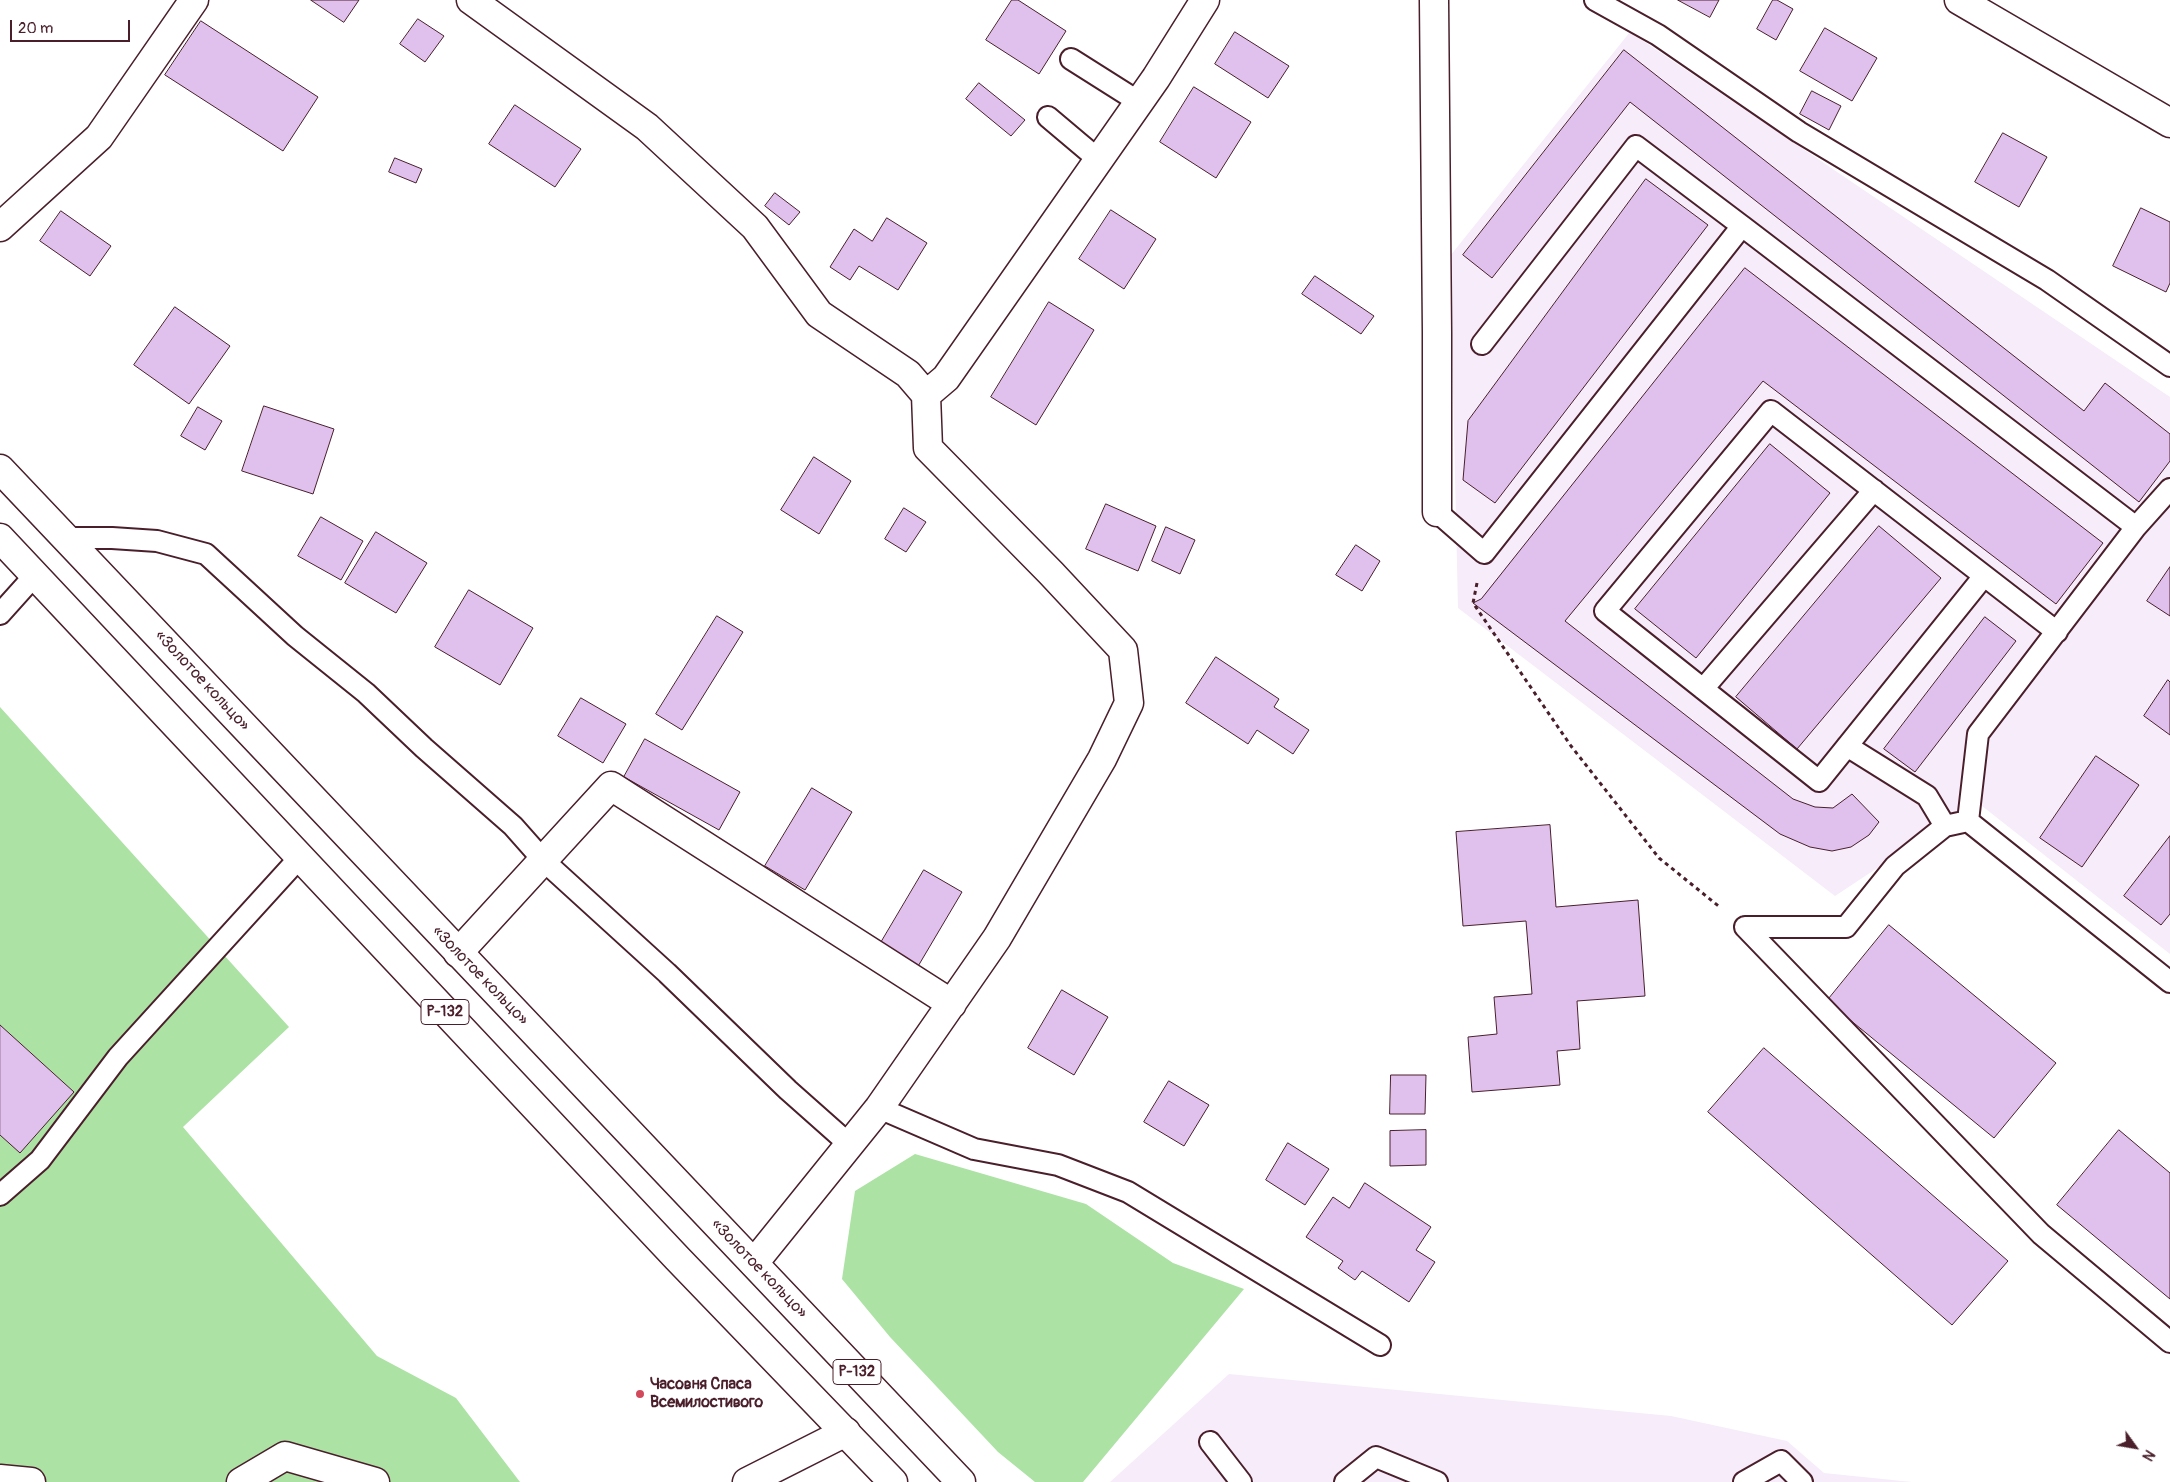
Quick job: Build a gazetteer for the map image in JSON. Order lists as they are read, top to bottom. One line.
{"streets":{"main road":["«Золотое кольцо»","Р-132"]},"places":["Часовня Спаса Всемилостивого"],"scale_bar":"20 m","north":"bottom right"}
